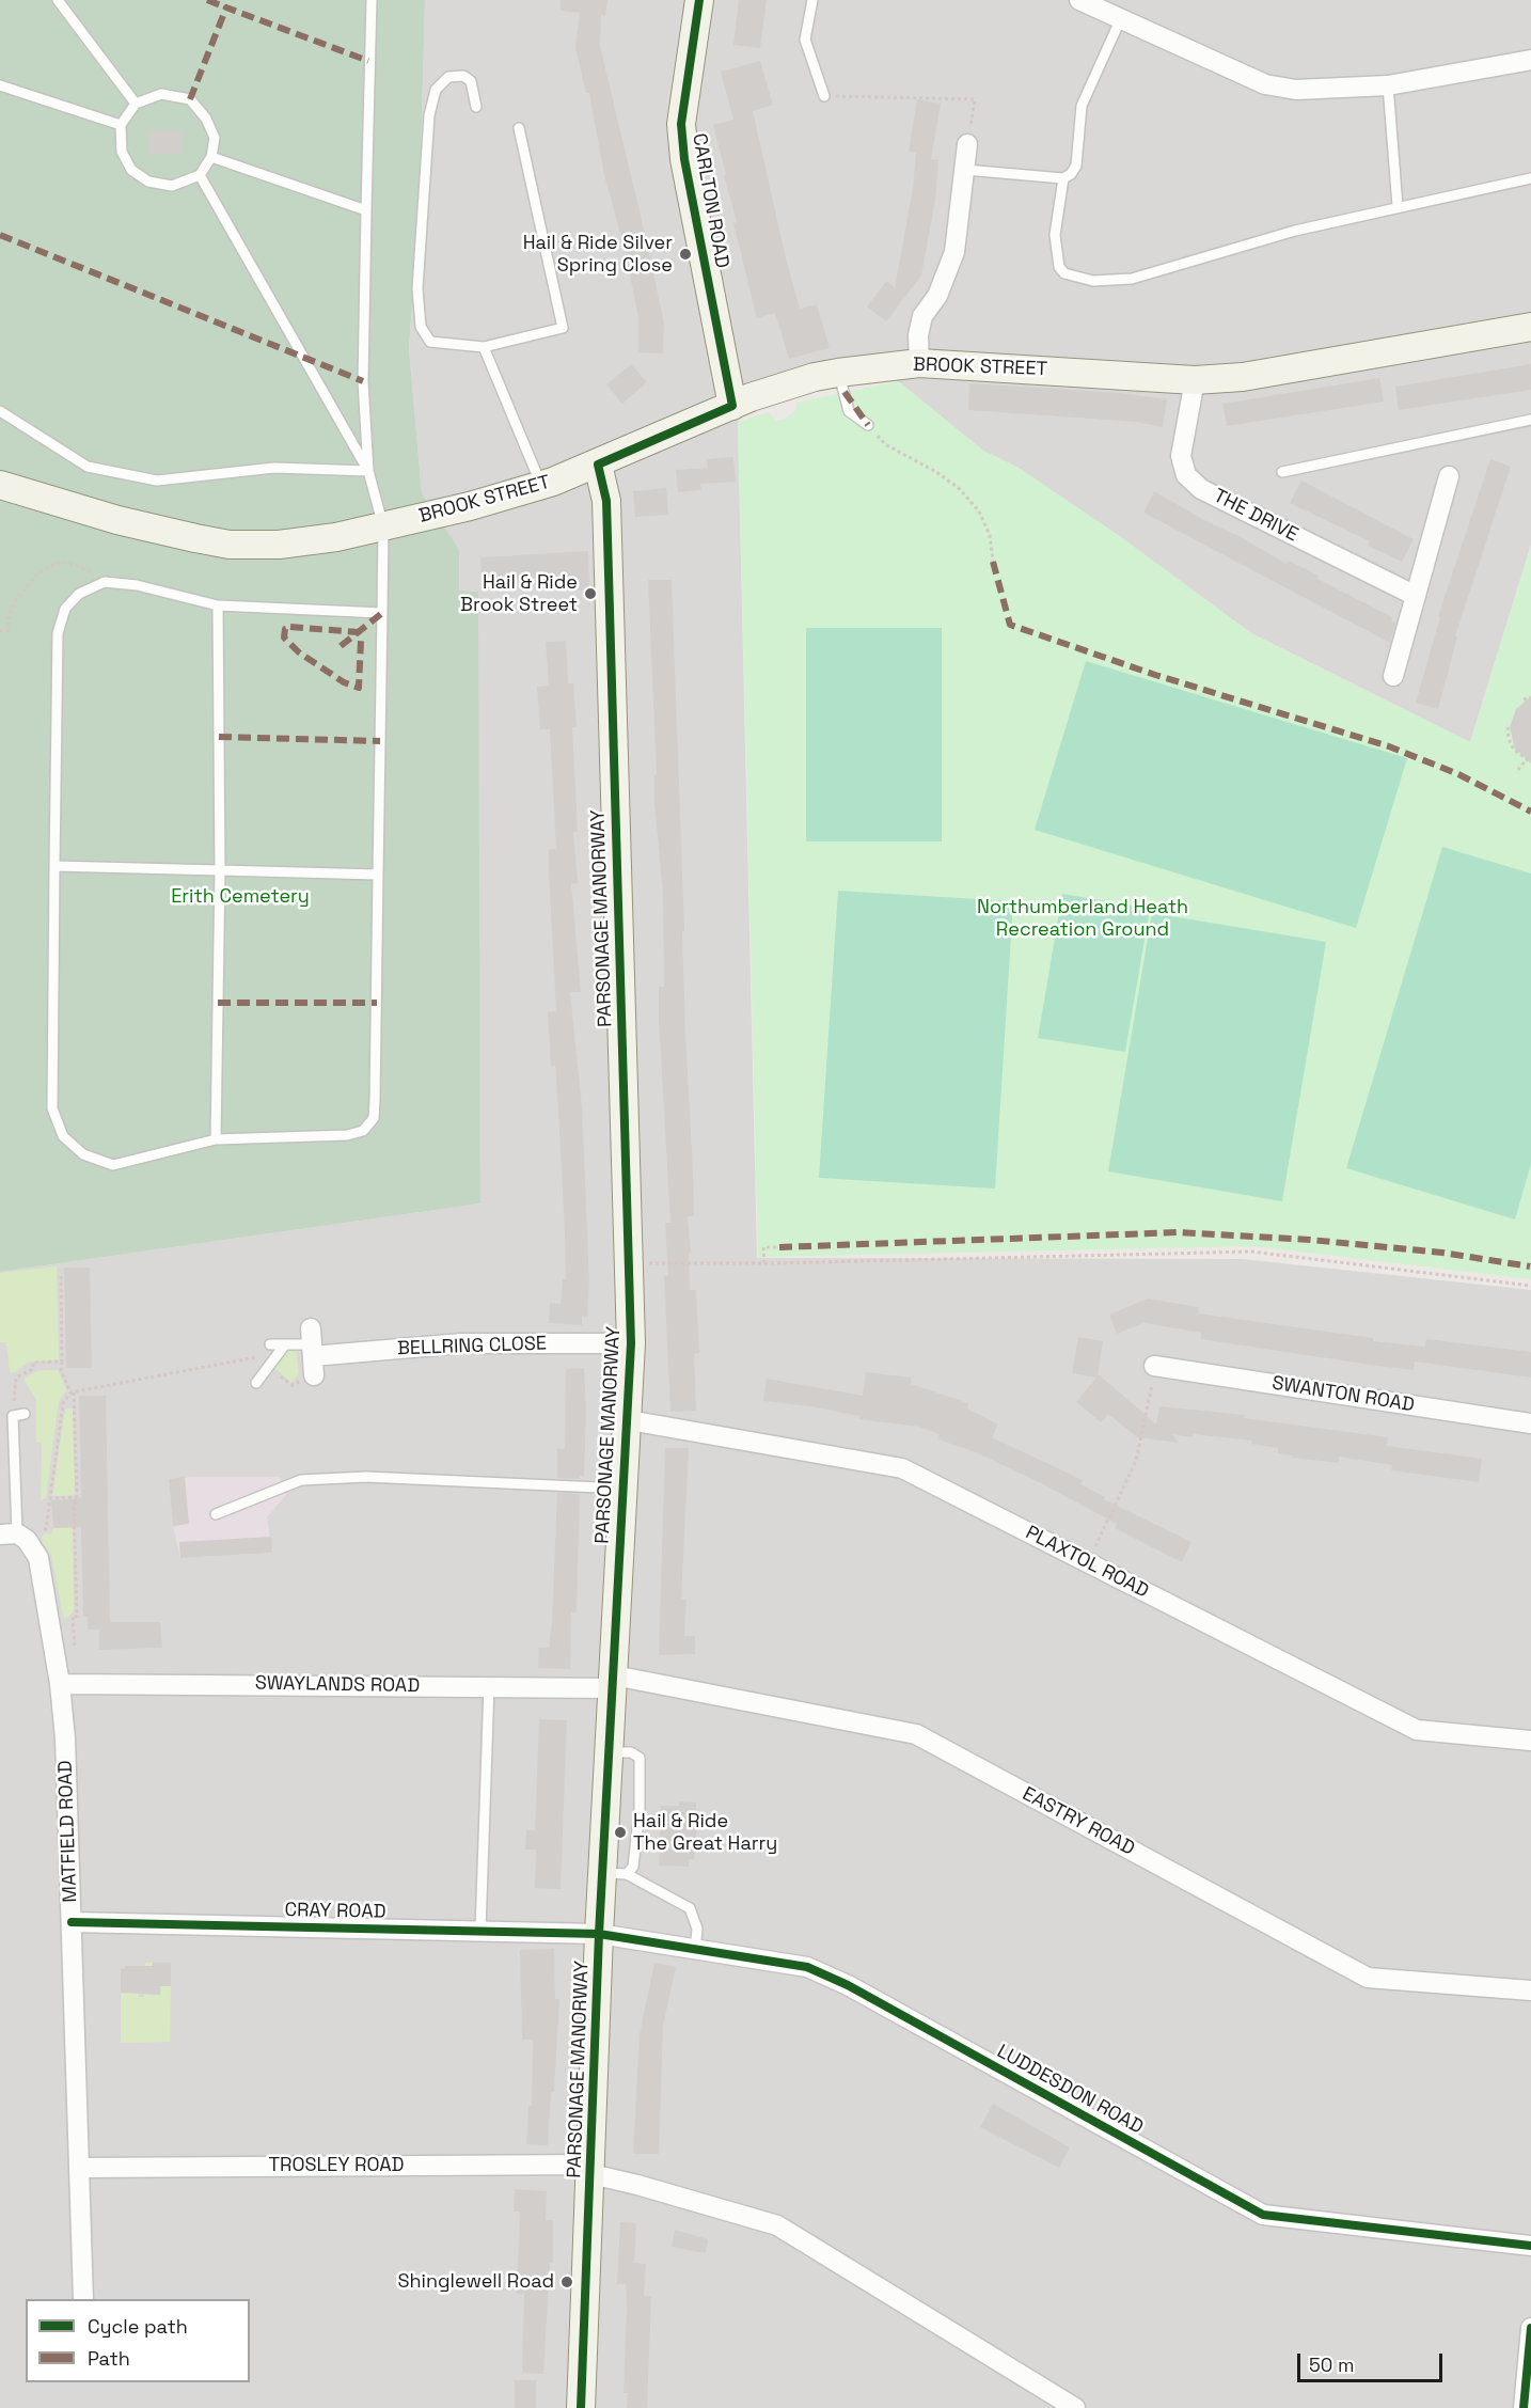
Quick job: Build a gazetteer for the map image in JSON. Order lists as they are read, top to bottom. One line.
{"streets":{"street":["CARLTON ROAD","BROOK STREET","THE DRIVE","PARSONAGE MANORWAY","BELLRING CLOSE","SWANTON ROAD","PLAXTOL ROAD","SWAYLANDS ROAD","EASTRY ROAD","MATFIELD ROAD","CRAY ROAD","LUDDESDON ROAD","TROSLEY ROAD"]},"crossings":[["CARLTON ROAD","BROOK STREET"],["BROOK STREET","THE DRIVE"],["BROOK STREET","PARSONAGE MANORWAY"],["PARSONAGE MANORWAY","BELLRING CLOSE"],["PARSONAGE MANORWAY","PLAXTOL ROAD"],["PARSONAGE MANORWAY","SWAYLANDS ROAD"],["PARSONAGE MANORWAY","EASTRY ROAD"],["PARSONAGE MANORWAY","CRAY ROAD"],["PARSONAGE MANORWAY","LUDDESDON ROAD"],["PARSONAGE MANORWAY","TROSLEY ROAD"],["SWAYLANDS ROAD","EASTRY ROAD"],["SWAYLANDS ROAD","MATFIELD ROAD"],["MATFIELD ROAD","CRAY ROAD"],["MATFIELD ROAD","TROSLEY ROAD"],["CRAY ROAD","LUDDESDON ROAD"]],"parks":["Erith Cemetery","Northumberland Heath Recreation Ground"],"places":["Hail & Ride Silver Spring Close","Hail & Ride Brook Street","Hail & Ride The Great Harry","Shinglewell Road"],"legend":["Cycle path","Path"],"scale_bar":"50 m"}
